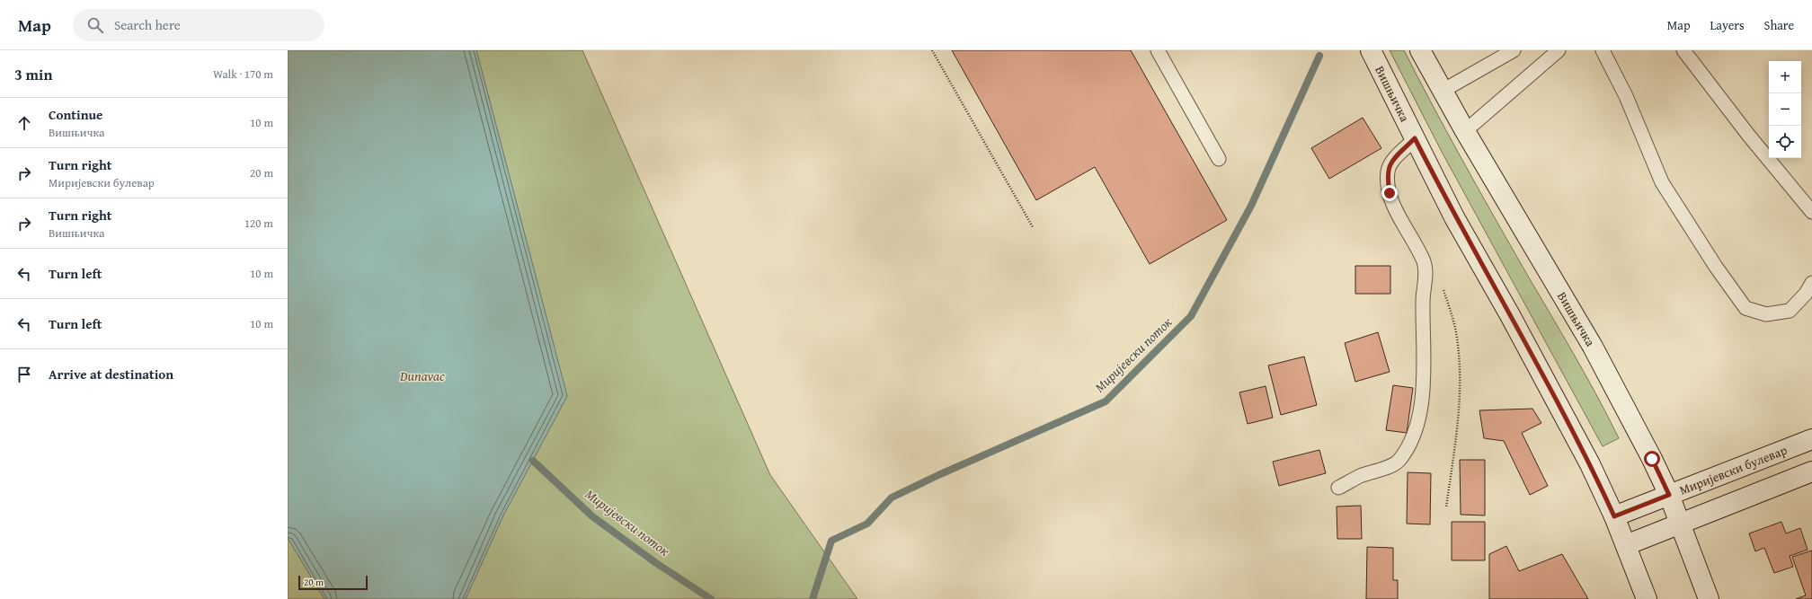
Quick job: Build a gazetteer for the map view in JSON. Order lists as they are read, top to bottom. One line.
{"streets":{"street":["Вишњичка","Миријевски булевар"]},"crossings":[["Вишњичка","Миријевски булевар"]],"water":["Миријевски поток","Dunavac"],"scale_bar":"20 m","page":{"header":"Map","search":"Search here","nav":["Map","Layers","Share"],"heading":["3 min","Walk · 170 m"],"map_buttons":["+","−"],"list":[["Continue","Вишњичка","10 m"],["Turn right","Миријевски булевар","20 m"],["Turn right","Вишњичка","120 m"],["Turn left","10 m"],["Turn left","10 m"],"Arrive at destination"],"scale":"20 m"}}
